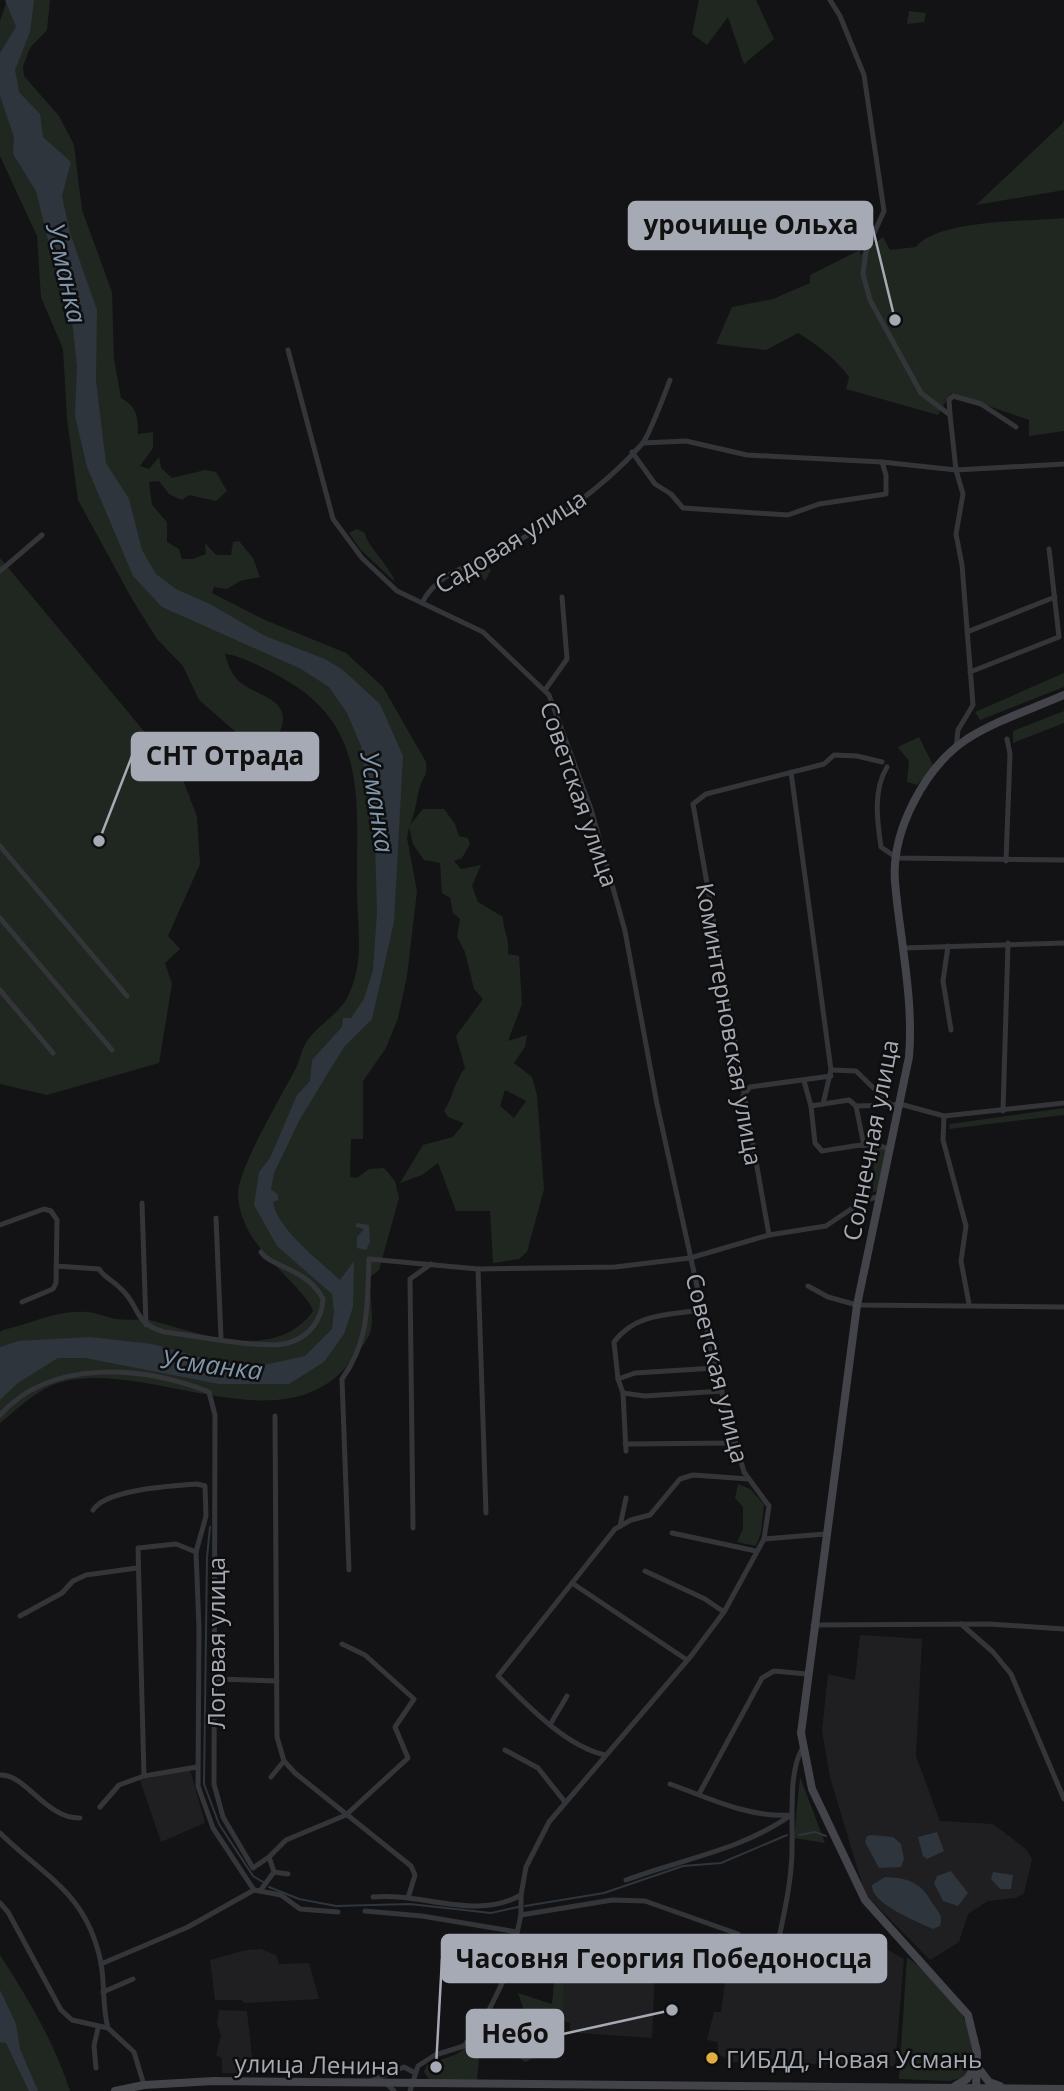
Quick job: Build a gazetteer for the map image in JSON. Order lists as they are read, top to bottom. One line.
{"streets":{"street":["Садовая улица","Советская улица","Коминтерновская улица","Солнечная улица","Логовая улица","улица Ленина"]},"crossings":[["Садовая улица","Советская улица"],["Солнечная улица","улица Ленина"]],"water":["Усманка"],"places":["урочище Ольха","СНТ Отрада","Небо","ГИБДД, Новая Усмань","Часовня Георгия Победоносца"]}
